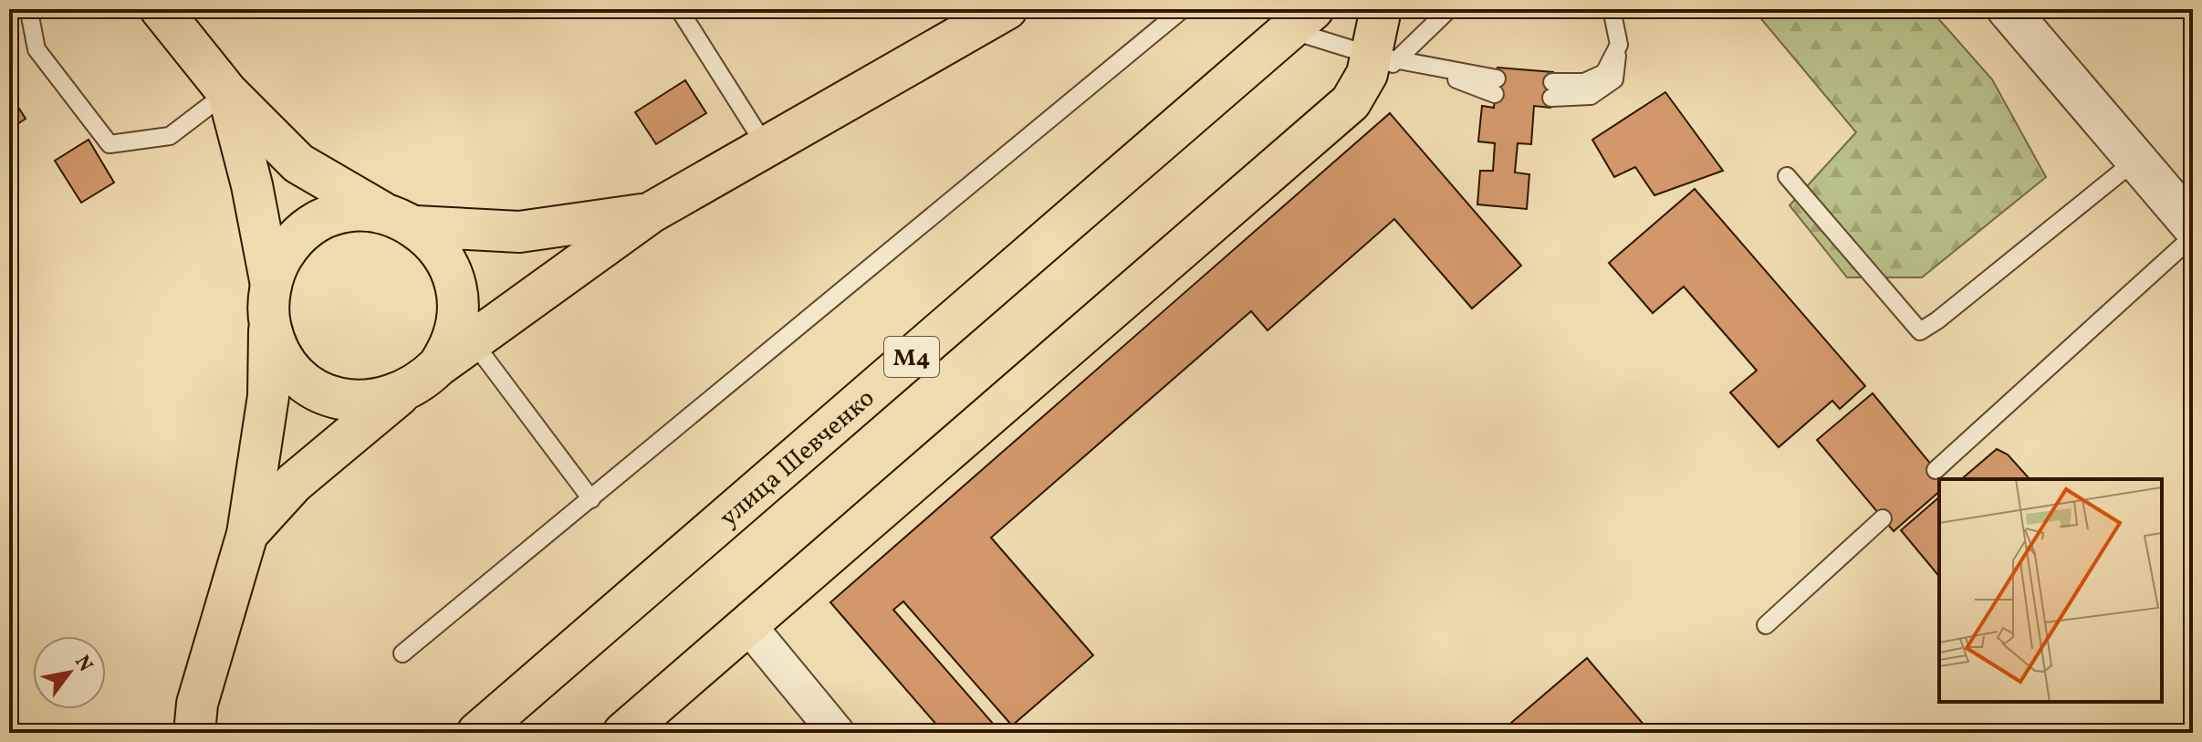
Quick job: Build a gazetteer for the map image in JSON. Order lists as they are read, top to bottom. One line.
{"streets":{"main road":["M4","улица Шевченко"]},"north":"top right"}
